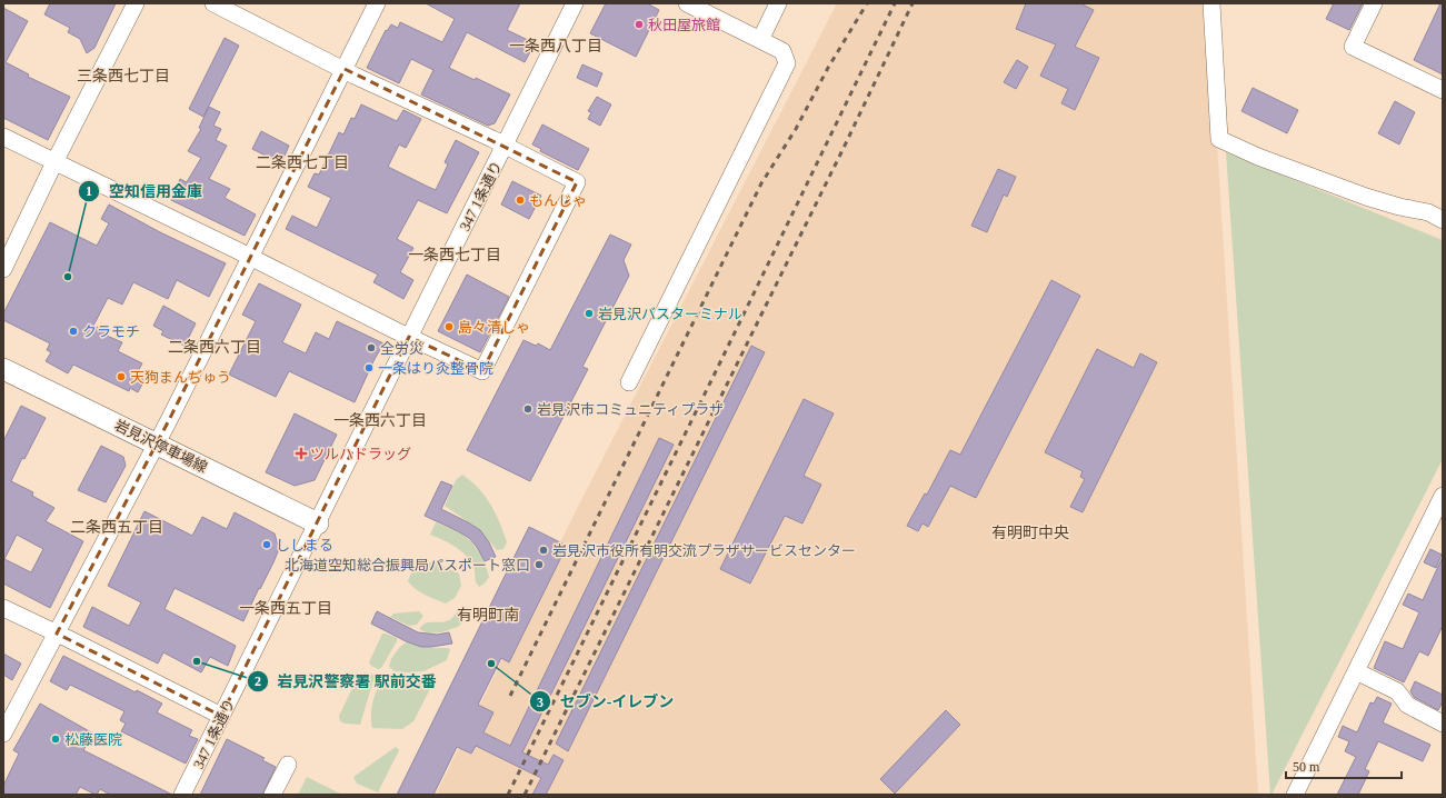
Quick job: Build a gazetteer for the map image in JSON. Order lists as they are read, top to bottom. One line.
{"streets":{"main road":["岩見沢停車場線"],"street":["347 1条通り"]},"crossings":[["347 1条通り","岩見沢停車場線"]],"districts":["一条西八丁目","三条西七丁目","二条西七丁目","一条西七丁目","二条西六丁目","一条西六丁目","二条西五丁目","有明町中央","一条西五丁目","有明町南"],"places":{"other":["秋田屋旅館","もんじゃ","空知信用金庫","岩見沢バスターミナル","島々清しゃ","クラモチ","全労災","一条はり灸整骨院","天狗まんぢゅう","岩見沢市コミュニティプラザ","ししまる","岩見沢市役所有明交流プラザサービスセンター","北海道空知総合振興局パスポート窓口","岩見沢警察署 駅前交番","セブン-イレブン","松藤医院"],"health":["ツルハドラッグ"]},"scale_bar":"50 m"}
